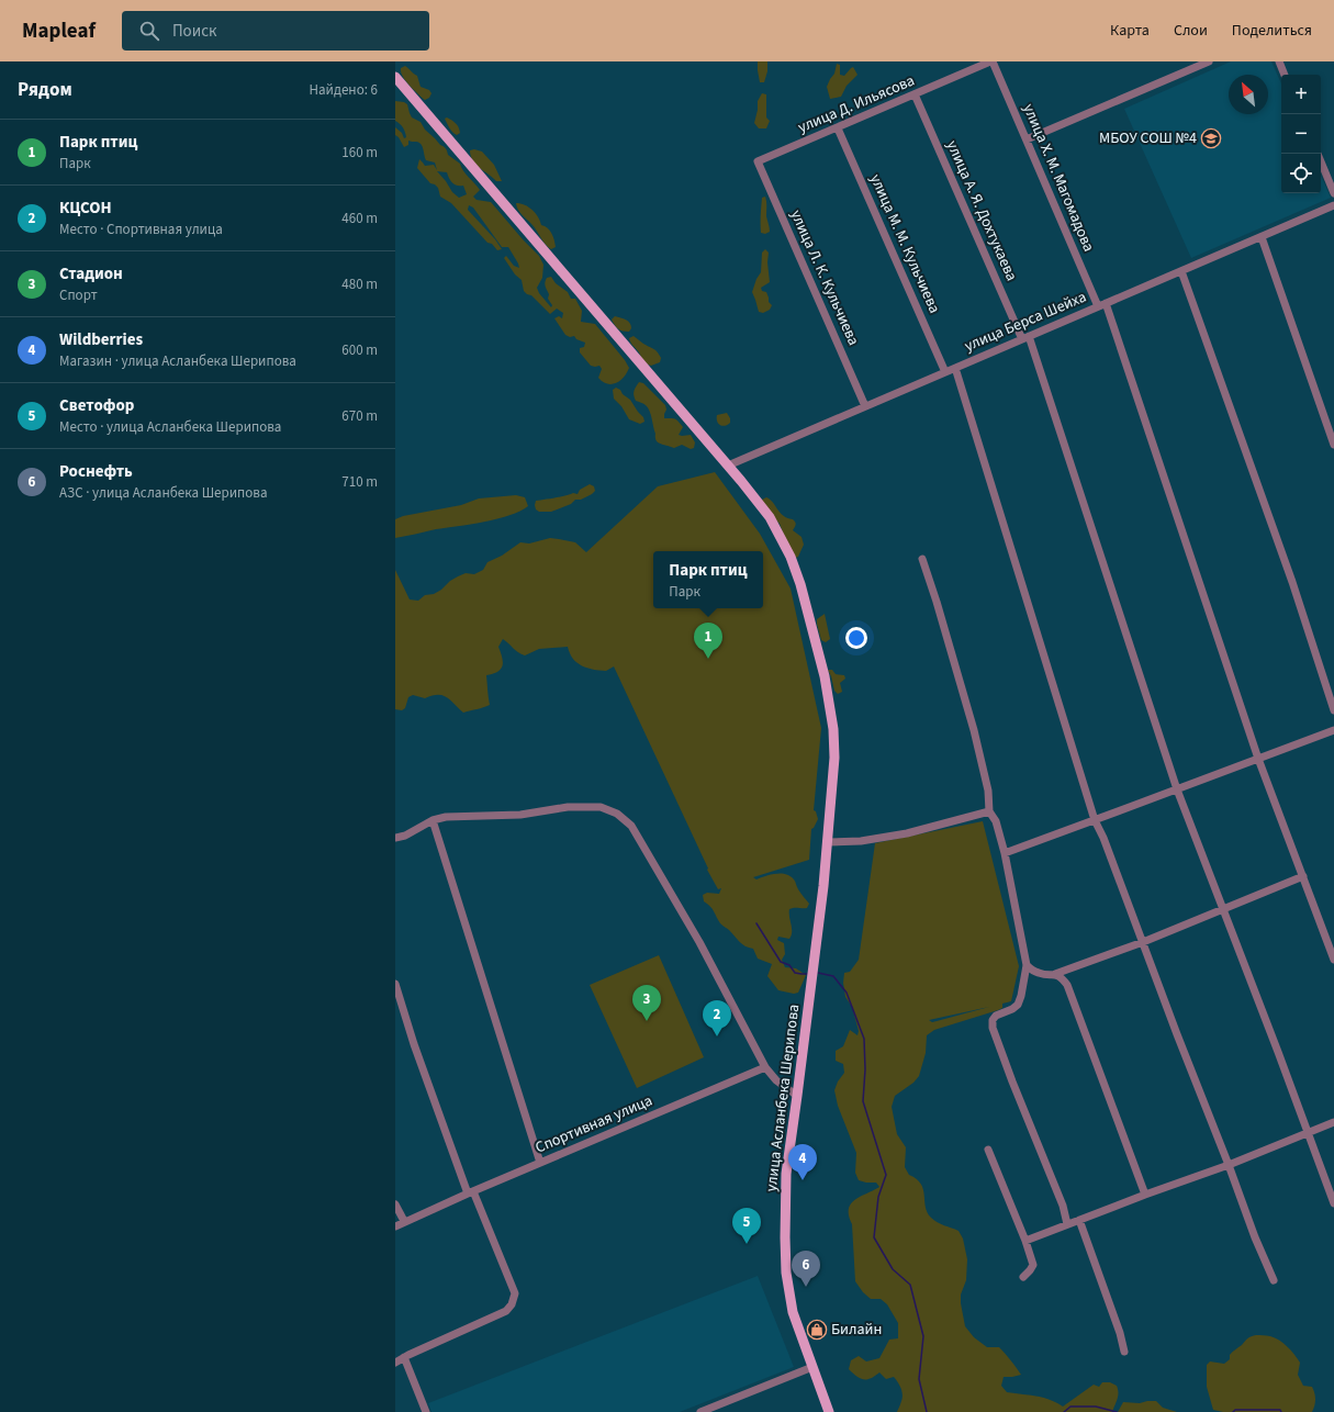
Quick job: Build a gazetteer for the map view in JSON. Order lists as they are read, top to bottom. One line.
{"streets":{"main road":["улица Асланбека Шерипова"],"street":["улица Д. Ильясова","улица Х. М. Магомадова","улица А. Я. Дохтукаева","улица М. М. Кульчиева","улица Л. К. Кульчиева","улица Берса Шейха","Спортивная улица"]},"crossings":[["улица Д. Ильясова","улица Х. М. Магомадова"],["улица Д. Ильясова","улица А. Я. Дохтукаева"],["улица Д. Ильясова","улица М. М. Кульчиева"],["улица Д. Ильясова","улица Л. К. Кульчиева"],["улица Х. М. Магомадова","улица Берса Шейха"],["улица А. Я. Дохтукаева","улица Берса Шейха"],["улица М. М. Кульчиева","улица Берса Шейха"],["улица Л. К. Кульчиева","улица Берса Шейха"],["улица Берса Шейха","улица Асланбека Шерипова"]],"places":{"school or university":["МБОУ СОШ №4"],"shop":["Билайн"]},"north":"top left","page":{"header":"Mapleaf","search":"Поиск","nav":["Карта","Слои","Поделиться"],"heading":["Рядом","Найдено: 6"],"map_buttons":["+","−"],"list":[{"mark":"1","name":"Парк птиц","note":"Парк","value":"160 m"},{"mark":"2","name":"КЦСОН","note":"Место · Спортивная улица","value":"460 m"},{"mark":"3","name":"Стадион","note":"Спорт","value":"480 m"},{"mark":"4","name":"Wildberries","note":"Магазин · улица Асланбека Шерипова","value":"600 m"},{"mark":"5","name":"Светофор","note":"Место · улица Асланбека Шерипова","value":"670 m"},{"mark":"6","name":"Роснефть","note":"АЗС · улица Асланбека Шерипова","value":"710 m"}],"popup":["Парк птиц","Парк"],"pins":["1","3","2","4","5","6"]}}
